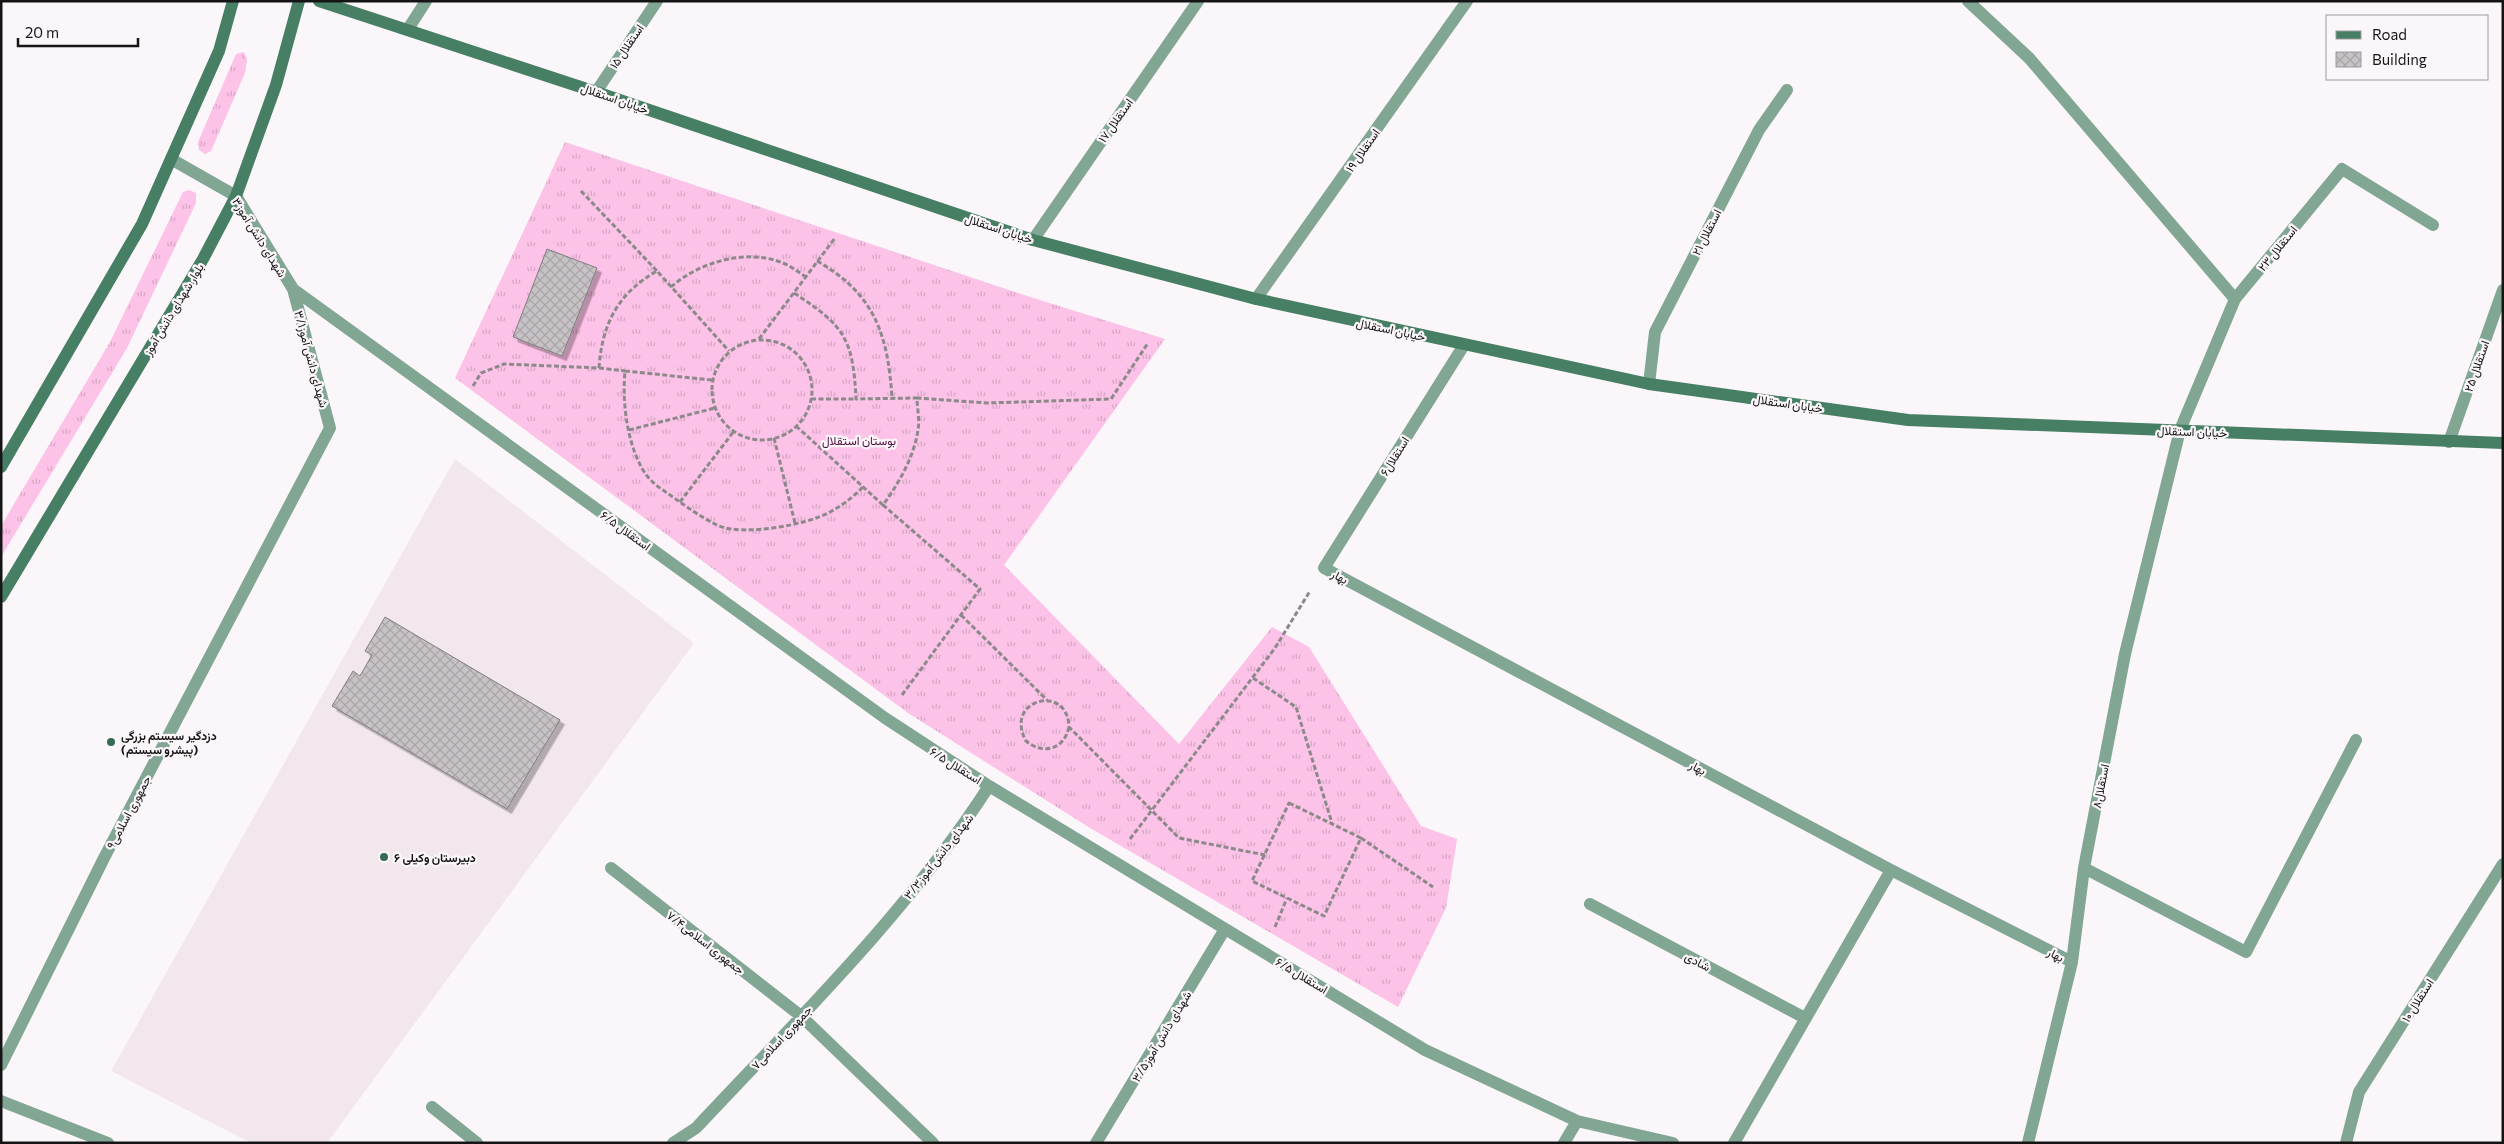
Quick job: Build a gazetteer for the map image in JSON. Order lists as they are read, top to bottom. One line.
{"streets":{"main road":["خیابان استقلال","بلوار شهدای دانش آموز"],"street":["استقلال ۱۵","استقلال ۱۷","استقلال ۱۹","استقلال ۲۱","شهدای دانش آموز۳","استقلال ۲۳","شهدای دانش آموز۳/۱","استقلال ۲۵","استقلال۶","استقلال ۶/۵","بهار","استقلال۸","جمهوری اسلامی۹","شهدای دانش آموز۳/۳","جمهوری اسلامی۷/۴","شادی","استقلال ۱۰","شهدای دانش آموز۳/۵","جمهوری اسلامی۷"]},"crossings":[["استقلال ۱۵","خیابان استقلال"],["خیابان استقلال","استقلال ۱۷"],["خیابان استقلال","استقلال ۱۹"],["خیابان استقلال","استقلال ۲۱"],["خیابان استقلال","استقلال ۲۳"],["خیابان استقلال","استقلال ۲۵"],["خیابان استقلال","استقلال۶"],["خیابان استقلال","استقلال۸"],["شهدای دانش آموز۳","بلوار شهدای دانش آموز"],["شهدای دانش آموز۳","شهدای دانش آموز۳/۱"],["شهدای دانش آموز۳","استقلال ۶/۵"],["استقلال ۲۳","استقلال۸"],["شهدای دانش آموز۳/۱","استقلال ۶/۵"],["شهدای دانش آموز۳/۱","جمهوری اسلامی۹"],["استقلال۶","بهار"],["استقلال ۶/۵","شهدای دانش آموز۳/۳"],["استقلال ۶/۵","شهدای دانش آموز۳/۵"],["بهار","استقلال۸"],["شهدای دانش آموز۳/۳","جمهوری اسلامی۷"],["جمهوری اسلامی۷/۴","جمهوری اسلامی۷"]],"parks":["بوستان استقلال"],"places":["دزدگیر سیستم بزرگی (پیشرو سیستم)","دبیرستان وکیلی ۶"],"legend":["Road","Building"],"scale_bar":"20 m"}
